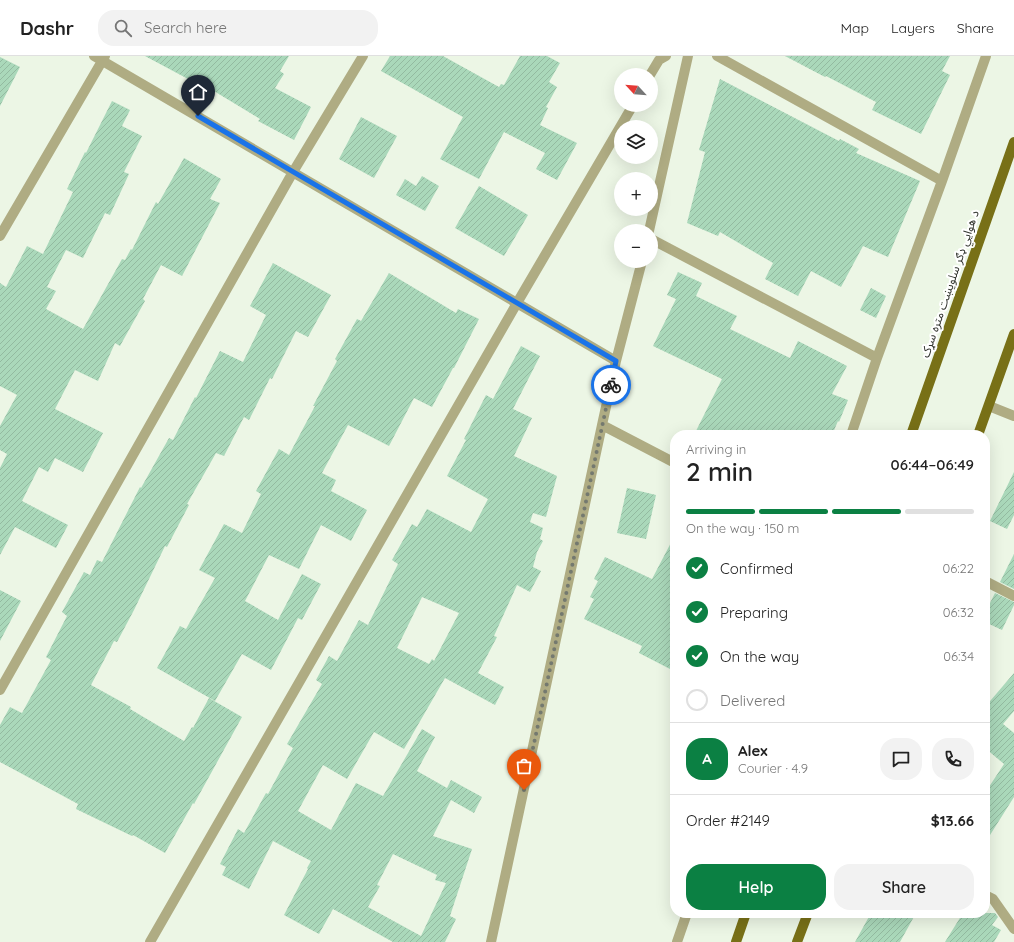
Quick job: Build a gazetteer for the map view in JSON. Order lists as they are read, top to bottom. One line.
{"streets":{"main road":["د هوايي ډګر سلویښت متره سړک"]},"north":"top left","page":{"header":"Dashr","search":"Search here","nav":["Map","Layers","Share"],"map_buttons":["+","−"],"heading":["2 min","Arriving in","06:44–06:49"],"panel":["Alex","Courier · 4.9","Order #2149","$13.66"],"bar":"On the way · 150 m","list":[["Confirmed","06:22"],["Preparing","06:32"],["On the way","06:34"],"Delivered"],"round":"A","buttons":["Help","Share"]}}
